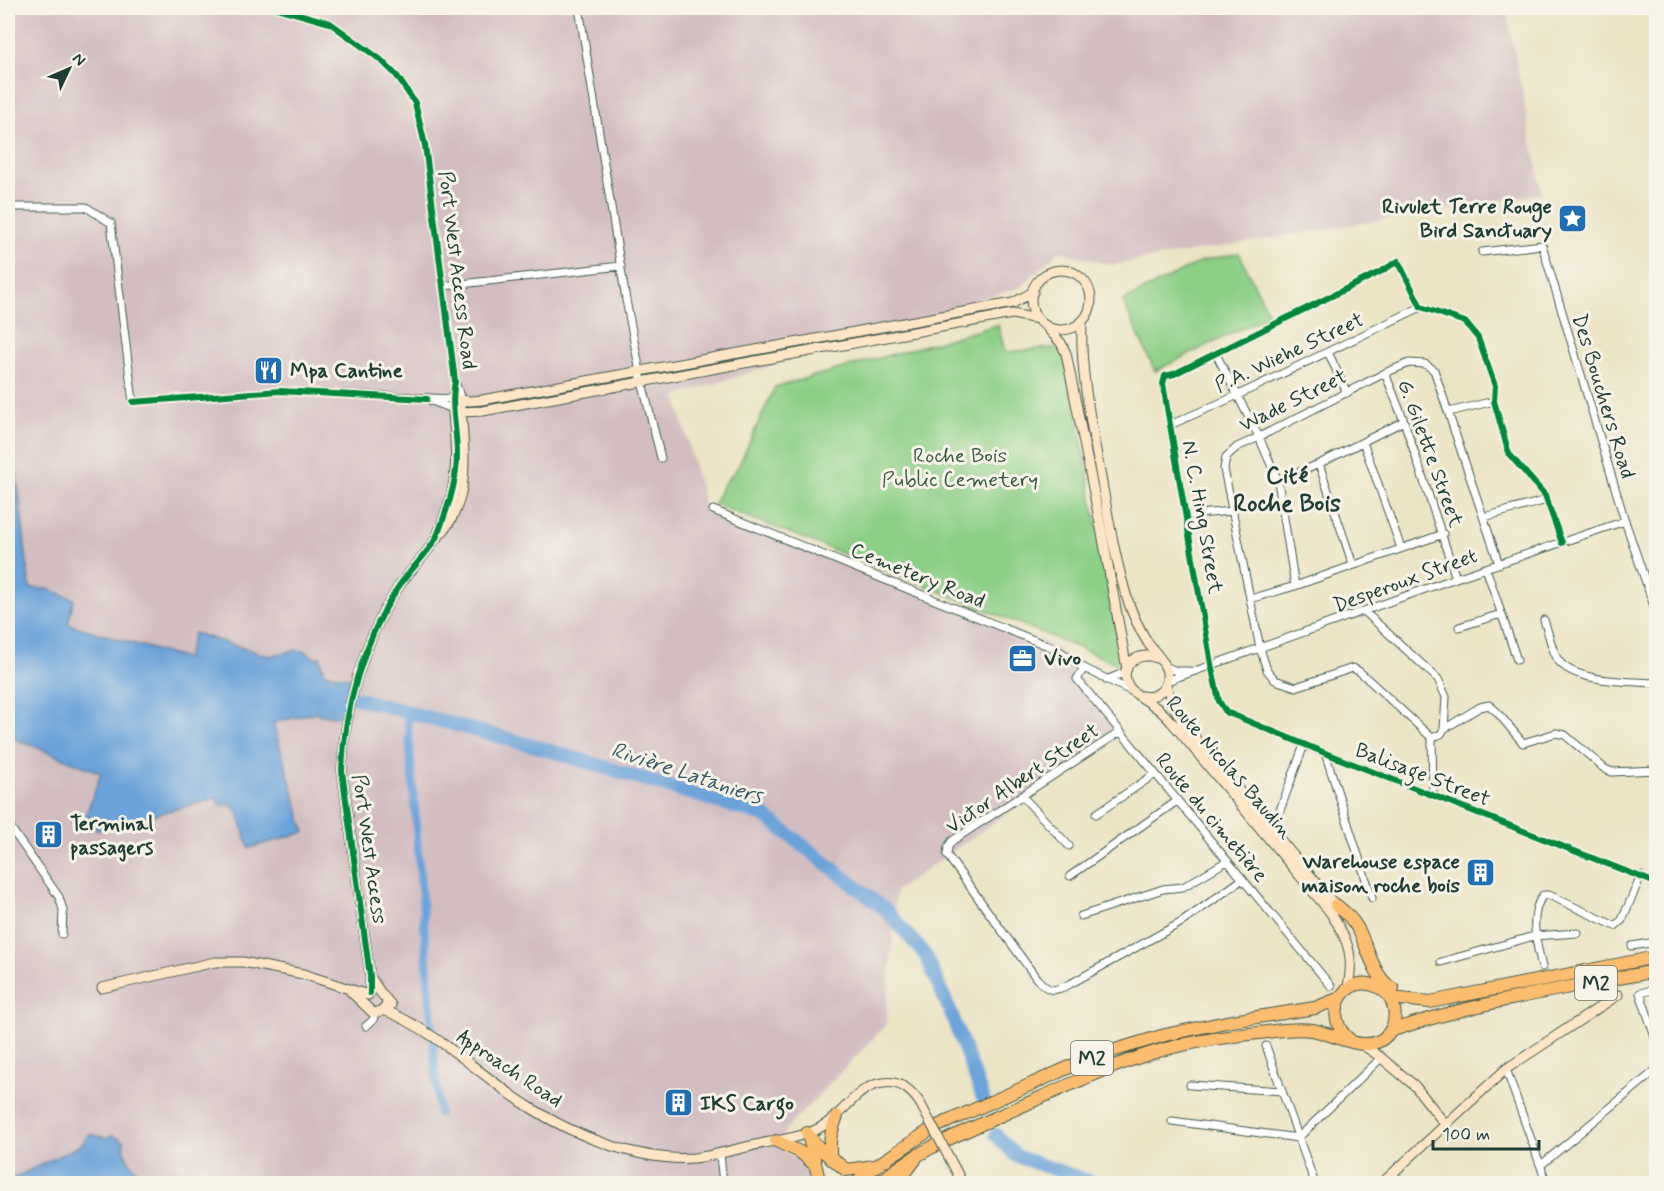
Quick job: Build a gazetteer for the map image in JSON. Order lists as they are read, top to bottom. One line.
{"streets":{"highway":["M2"],"main road":["Route Nicolas Baudin","Port West Access","Approach Road"],"street":["Port West Access Road","P.A. Wiehe Street","Des Bouchers Road","Wade Street","G. Gilette Street","N. C. Hing Street","Cemetery Road","Desperoux Street","Balisage Street","Victor Albert Street","Route du cimetière"]},"crossings":[["P.A. Wiehe Street","N. C. Hing Street"],["Des Bouchers Road","Desperoux Street"],["Wade Street","G. Gilette Street"],["Wade Street","Desperoux Street"],["G. Gilette Street","Desperoux Street"],["N. C. Hing Street","Desperoux Street"],["N. C. Hing Street","Balisage Street"],["Cemetery Road","Desperoux Street"],["Cemetery Road","Route Nicolas Baudin"],["Cemetery Road","Route du cimetière"],["Desperoux Street","Route Nicolas Baudin"],["Desperoux Street","Balisage Street"],["Route Nicolas Baudin","M2"],["Victor Albert Street","Route du cimetière"]],"districts":["Cité Roche Bois"],"water":["Rivière Lataniers"],"parks":["Roche Bois Public Cemetery"],"places":{"place":["Rivulet Terre Rouge Bird Sanctuary"],"restaurant":["Mpa Cantine"],"office":["Vivo"],"building":["Terminal passagers","Warehouse espace maison roche bois","IKS Cargo"]},"scale_bar":"100 m","north":"top right"}
